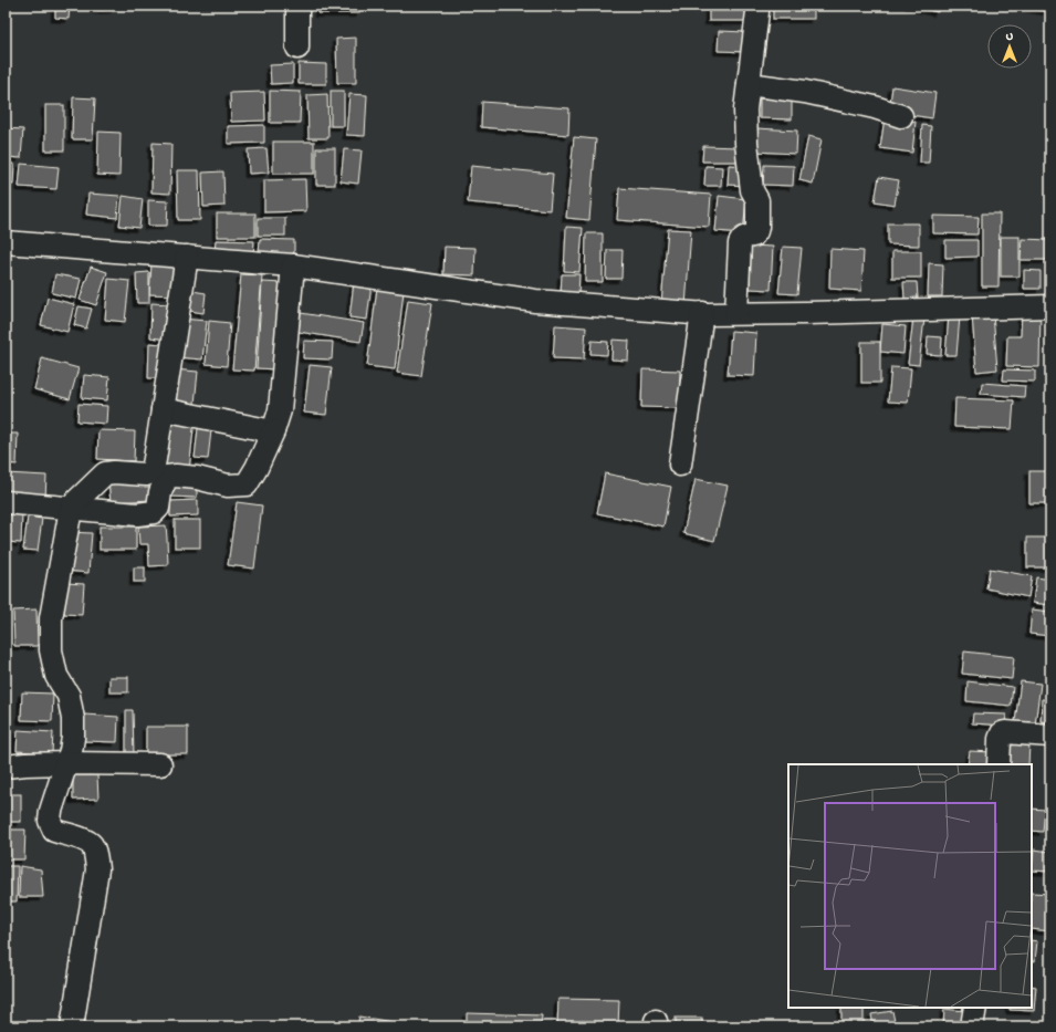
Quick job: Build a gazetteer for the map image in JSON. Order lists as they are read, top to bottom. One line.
{"north":"top"}
